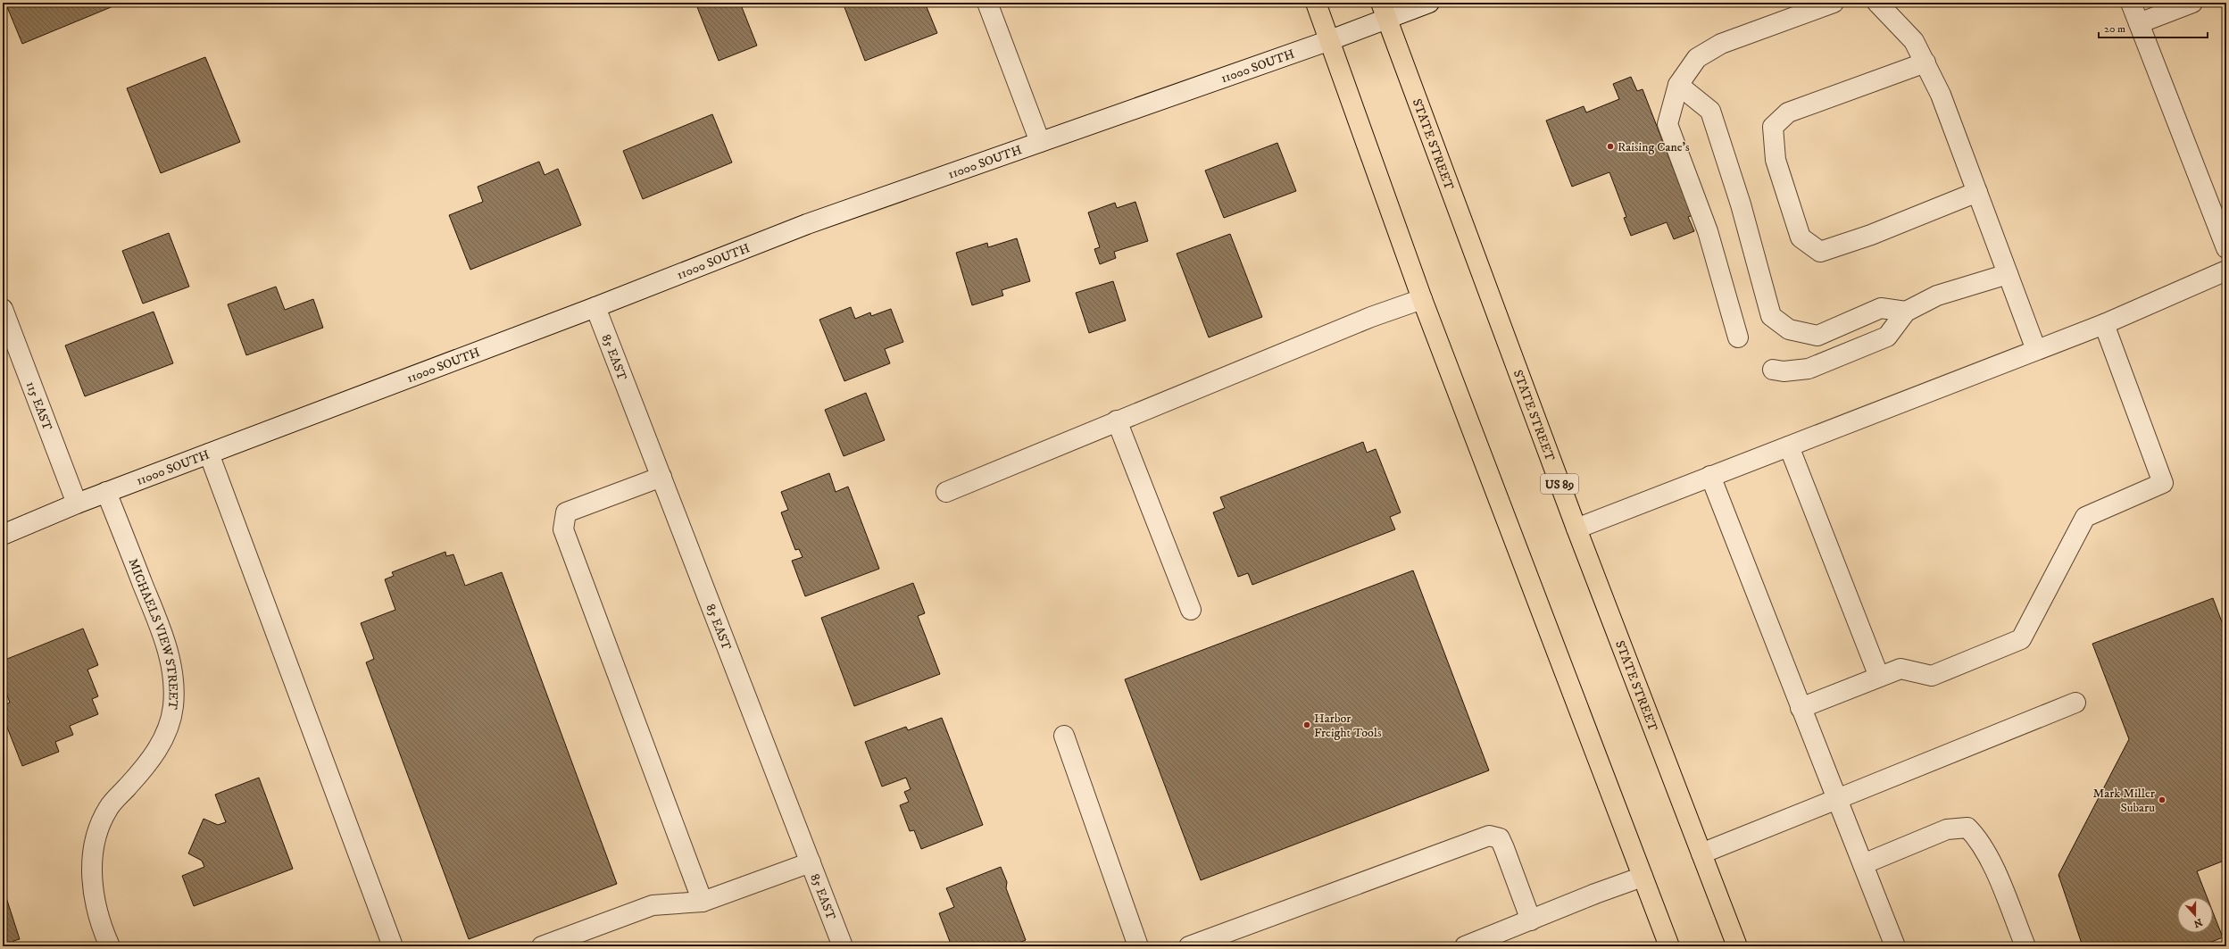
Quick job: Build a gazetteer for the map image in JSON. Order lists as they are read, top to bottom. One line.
{"streets":{"main road":["STATE STREET","US 89"],"street":["11000 SOUTH","85 EAST","115 EAST","MICHAELS VIEW STREET"]},"crossings":[["11000 SOUTH","STATE STREET"],["11000 SOUTH","85 EAST"],["11000 SOUTH","115 EAST"],["11000 SOUTH","MICHAELS VIEW STREET"]],"places":["Raising Cane's","Harbor Freight Tools","Mark Miller Subaru"],"scale_bar":"20 m","north":"bottom"}
